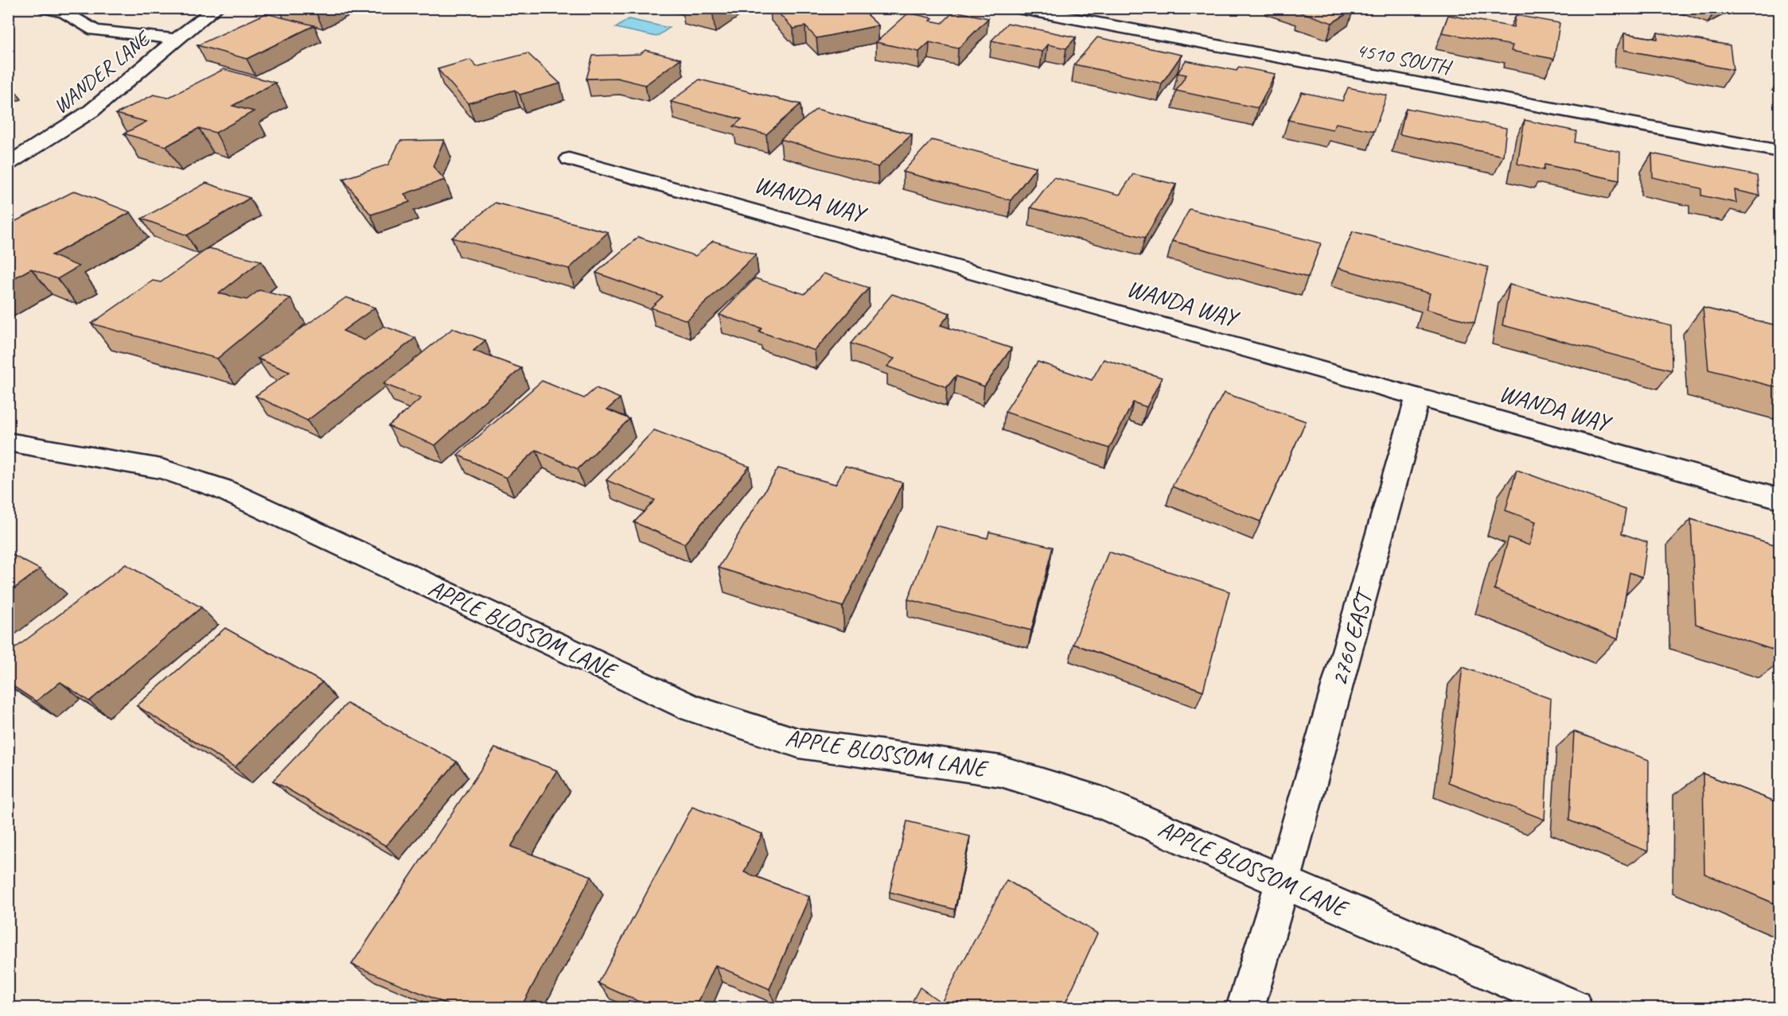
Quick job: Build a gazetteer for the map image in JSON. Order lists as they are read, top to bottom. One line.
{"streets":{"street":["4510 SOUTH","WANDER LANE","WANDA WAY","APPLE BLOSSOM LANE","2760 EAST"]},"crossings":[["WANDA WAY","2760 EAST"],["APPLE BLOSSOM LANE","2760 EAST"]]}
